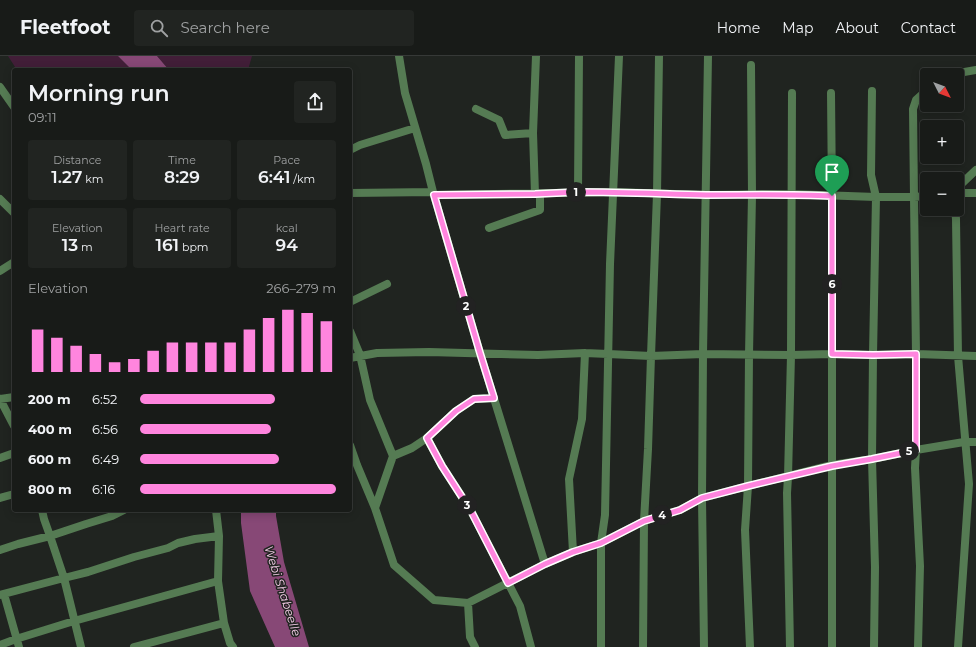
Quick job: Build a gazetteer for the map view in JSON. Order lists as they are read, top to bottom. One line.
{"water":["Webi Shabeelle"],"north":"bottom right","page":{"header":"Fleetfoot","search":"Search here","nav":["Home","Map","About","Contact"],"map_buttons":["+","−"],"heading":["Morning run","09:11"],"stats":[["Distance","1.27 km"],["Time","8:29"],["Pace","6:41 /km"],["Elevation","13 m"],["Heart rate","161 bpm"],["kcal","94"]],"pins":["1","6","2","5","3","4"],"chart":["Elevation","266–279 m"],"list":[{"name":"200 m","note":"6:52"},{"name":"400 m","note":"6:56"},{"name":"600 m","note":"6:49"},{"name":"800 m","note":"6:16"}]}}
